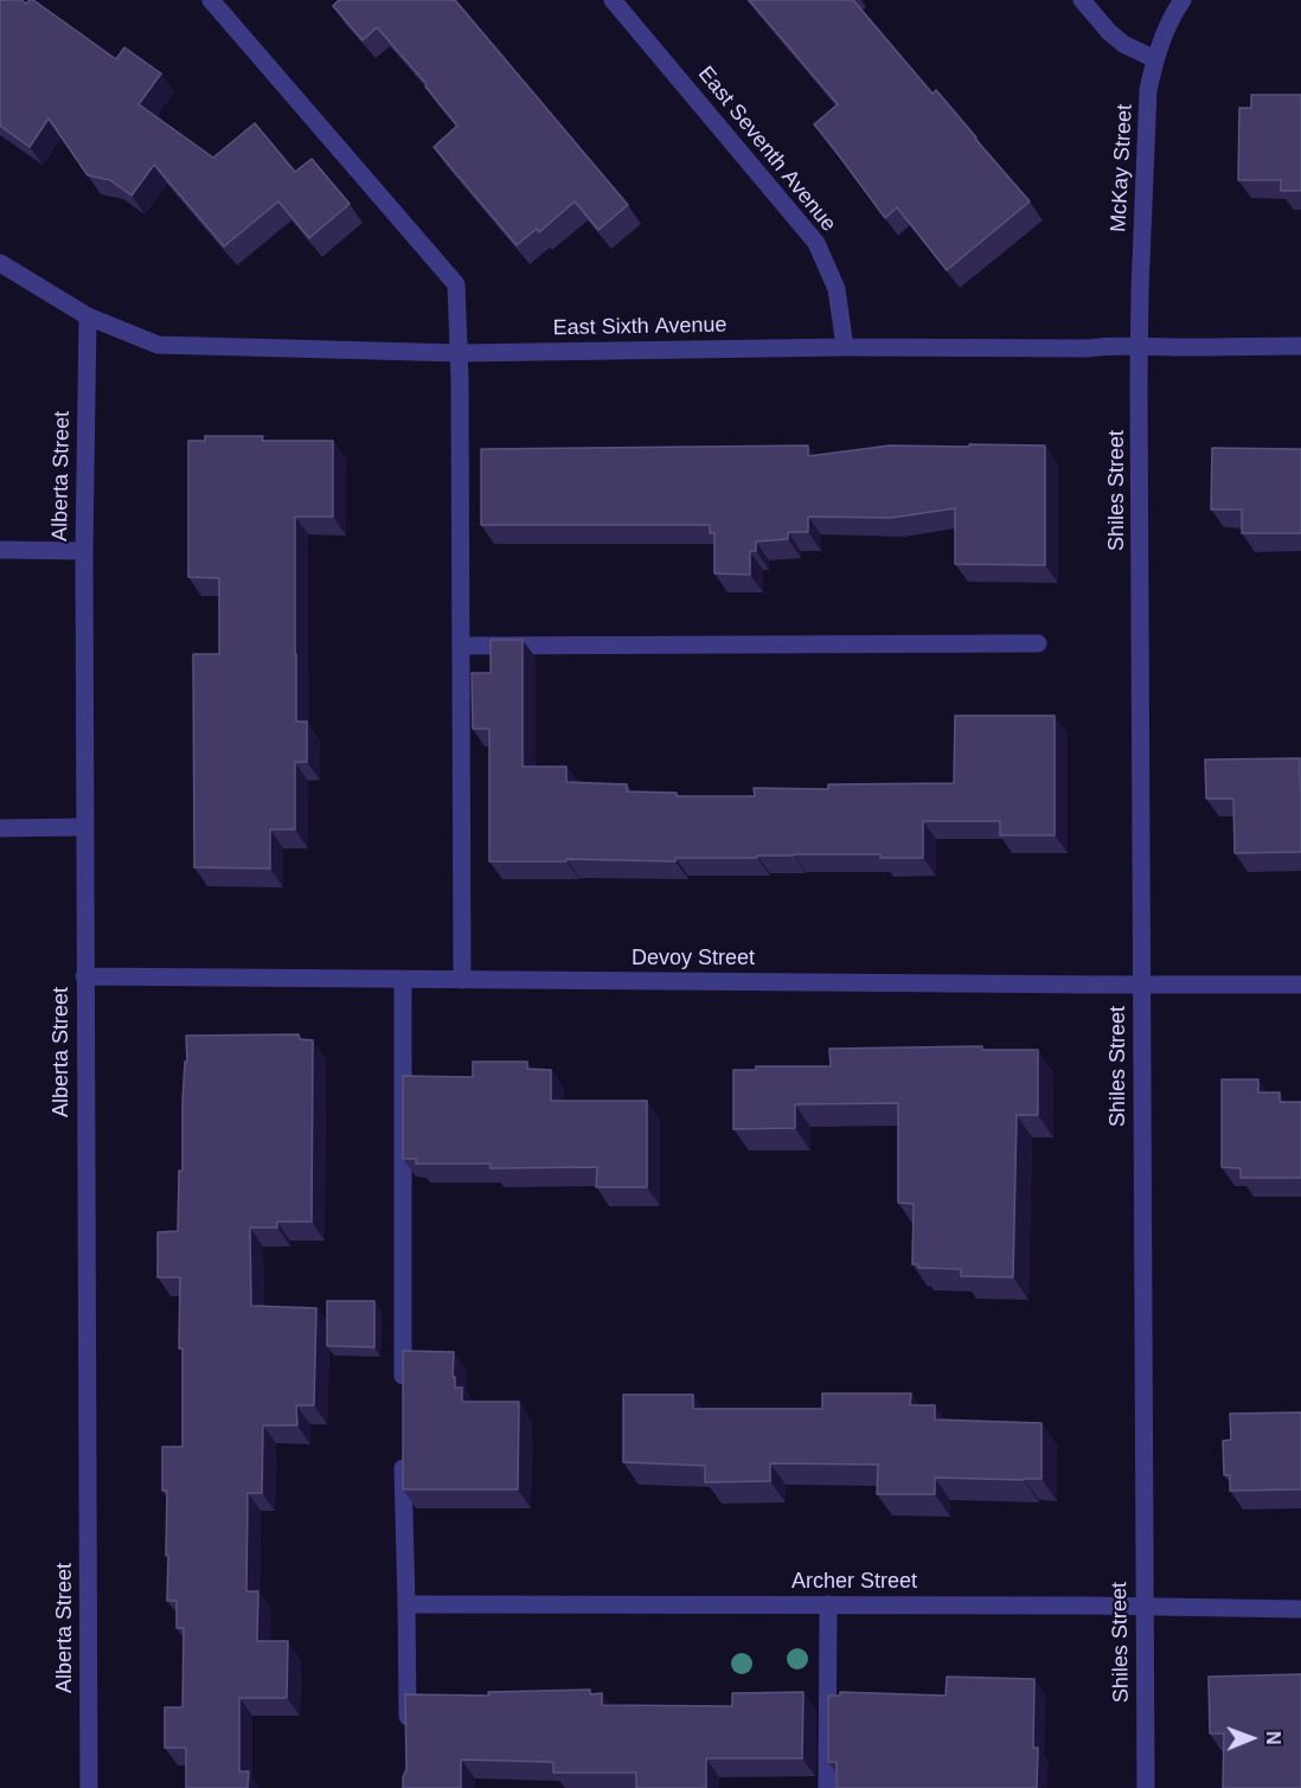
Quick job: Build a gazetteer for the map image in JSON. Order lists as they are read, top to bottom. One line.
{"streets":{"street":["East Seventh Avenue","McKay Street","East Sixth Avenue","Alberta Street","Shiles Street","Devoy Street","Archer Street"]},"crossings":[["East Seventh Avenue","East Sixth Avenue"],["McKay Street","East Sixth Avenue"],["McKay Street","Shiles Street"],["East Sixth Avenue","Alberta Street"],["East Sixth Avenue","Shiles Street"],["Alberta Street","Devoy Street"],["Shiles Street","Devoy Street"],["Shiles Street","Archer Street"]],"north":"right"}
